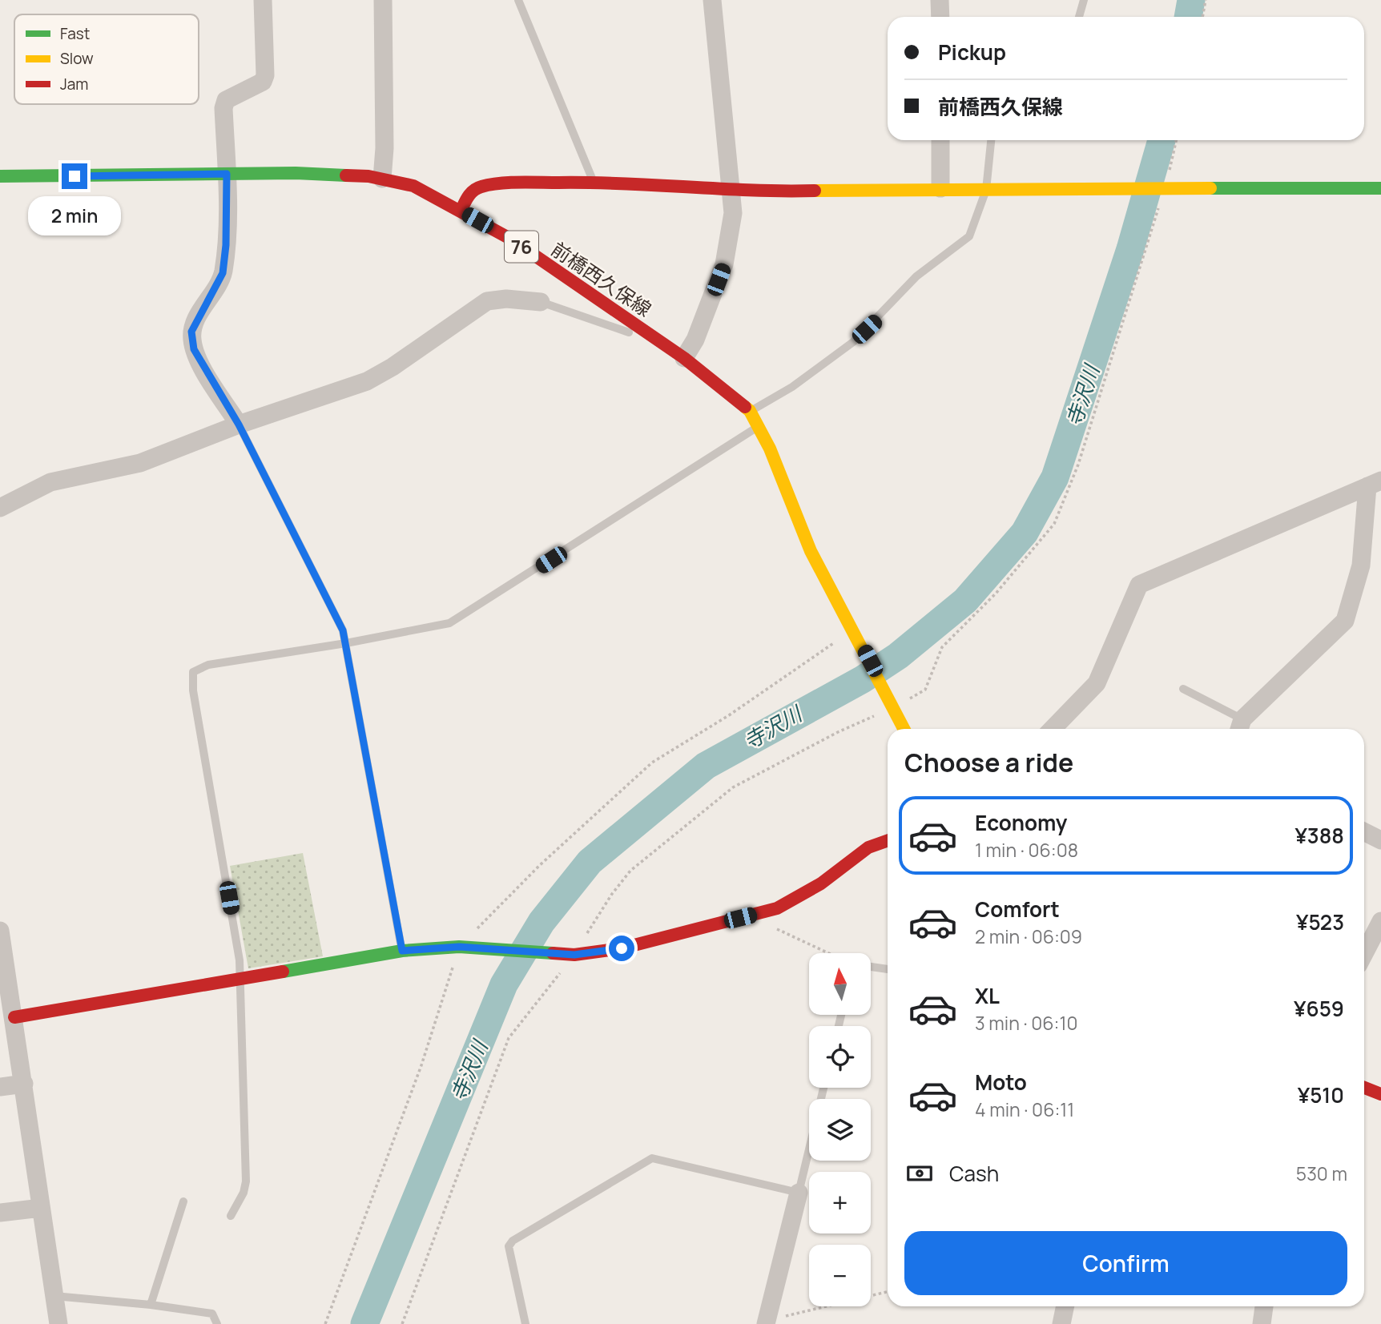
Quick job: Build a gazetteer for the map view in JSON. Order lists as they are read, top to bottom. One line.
{"streets":{"street":["76","前橋西久保線"]},"crossings":[["76","前橋西久保線"]],"water":["寺沢川"],"legend":["Fast","Slow","Jam"],"north":"top","page":{"banner":["Pickup","前橋西久保線"],"bubble":"2 min","heading":"Choose a ride","list":[{"name":"Economy","note":"1 min · 06:08","value":"¥388"},{"name":"Comfort","note":"2 min · 06:09","value":"¥523"},{"name":"XL","note":"3 min · 06:10","value":"¥659"},{"name":"Moto","note":"4 min · 06:11","value":"¥510"}],"map_buttons":["+","−"],"pay":["Cash","530 m"],"buttons":"Confirm"}}
